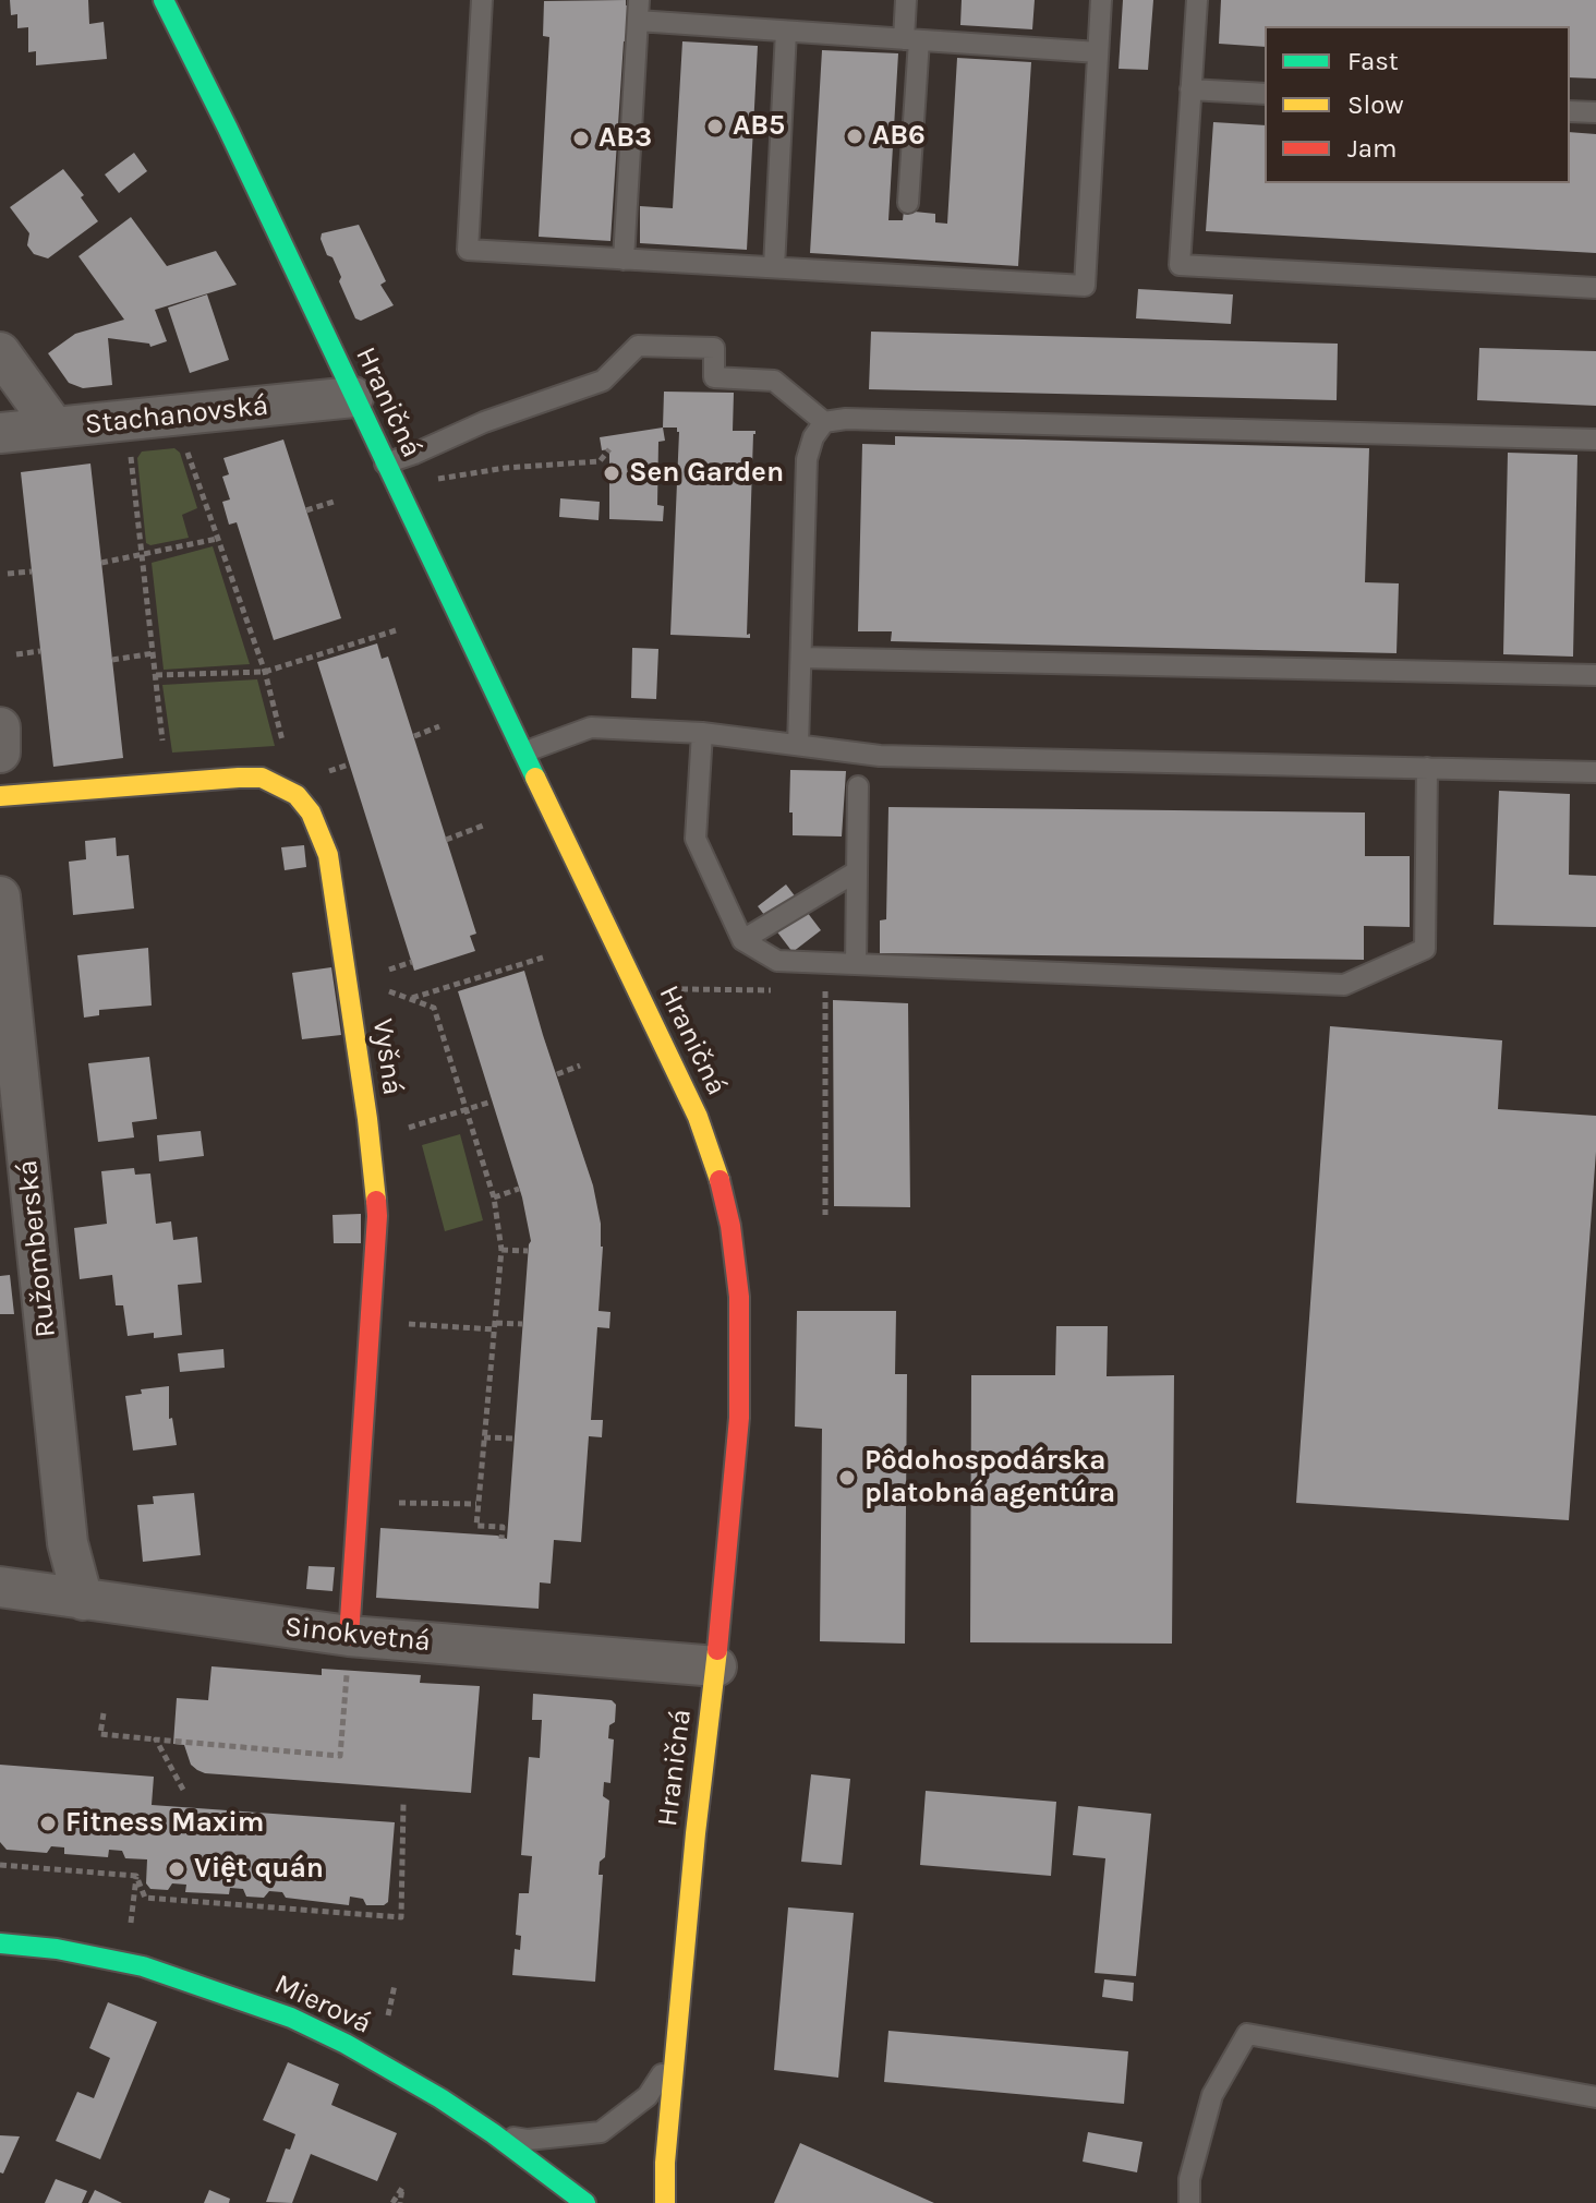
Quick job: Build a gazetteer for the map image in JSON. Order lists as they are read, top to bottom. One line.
{"streets":{"street":["Hraničná","Stachanovská","Vyšná","Ružomberská","Sinokvetná","Mierová"]},"crossings":[["Hraničná","Stachanovská"],["Hraničná","Sinokvetná"],["Vyšná","Sinokvetná"],["Ružomberská","Sinokvetná"]],"places":["AB5","AB6","AB3","Sen Garden","Pôdohospodárska platobná agentúra","Fitness Maxim","Việt quán"],"legend":["Fast","Slow","Jam"]}
